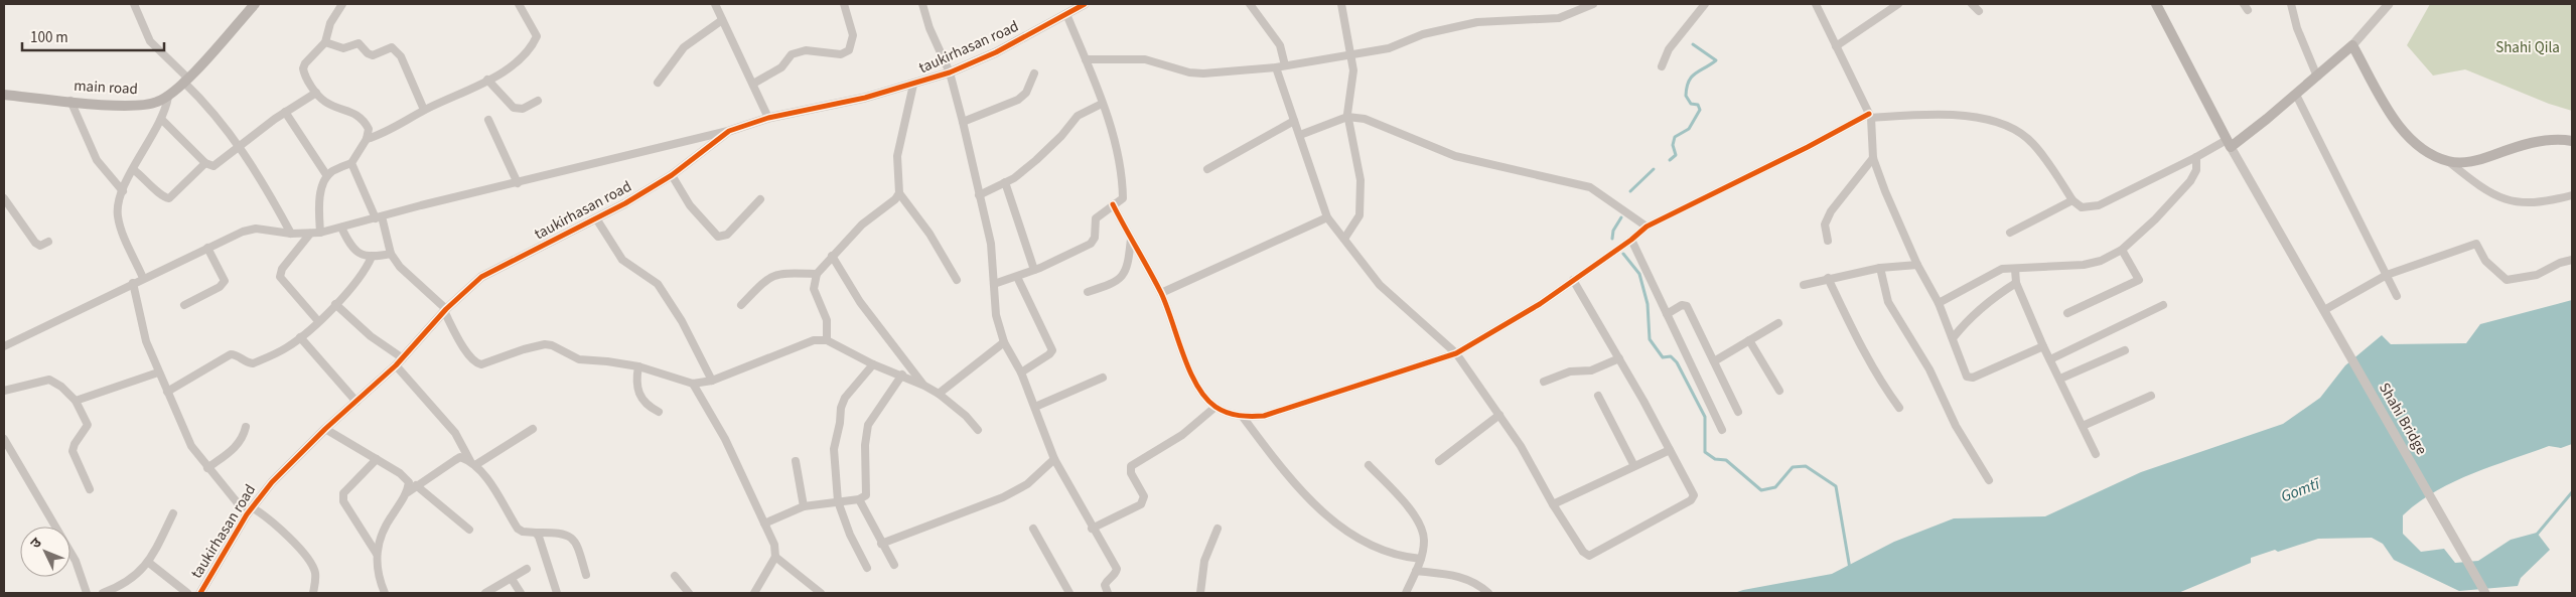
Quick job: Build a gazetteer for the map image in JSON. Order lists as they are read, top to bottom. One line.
{"streets":{"main road":["main road"],"street":["taukirhasan road","Shahi Bridge"]},"water":["Gomtī"],"parks":["Shahi Qila"],"scale_bar":"100 m","north":"top left"}
